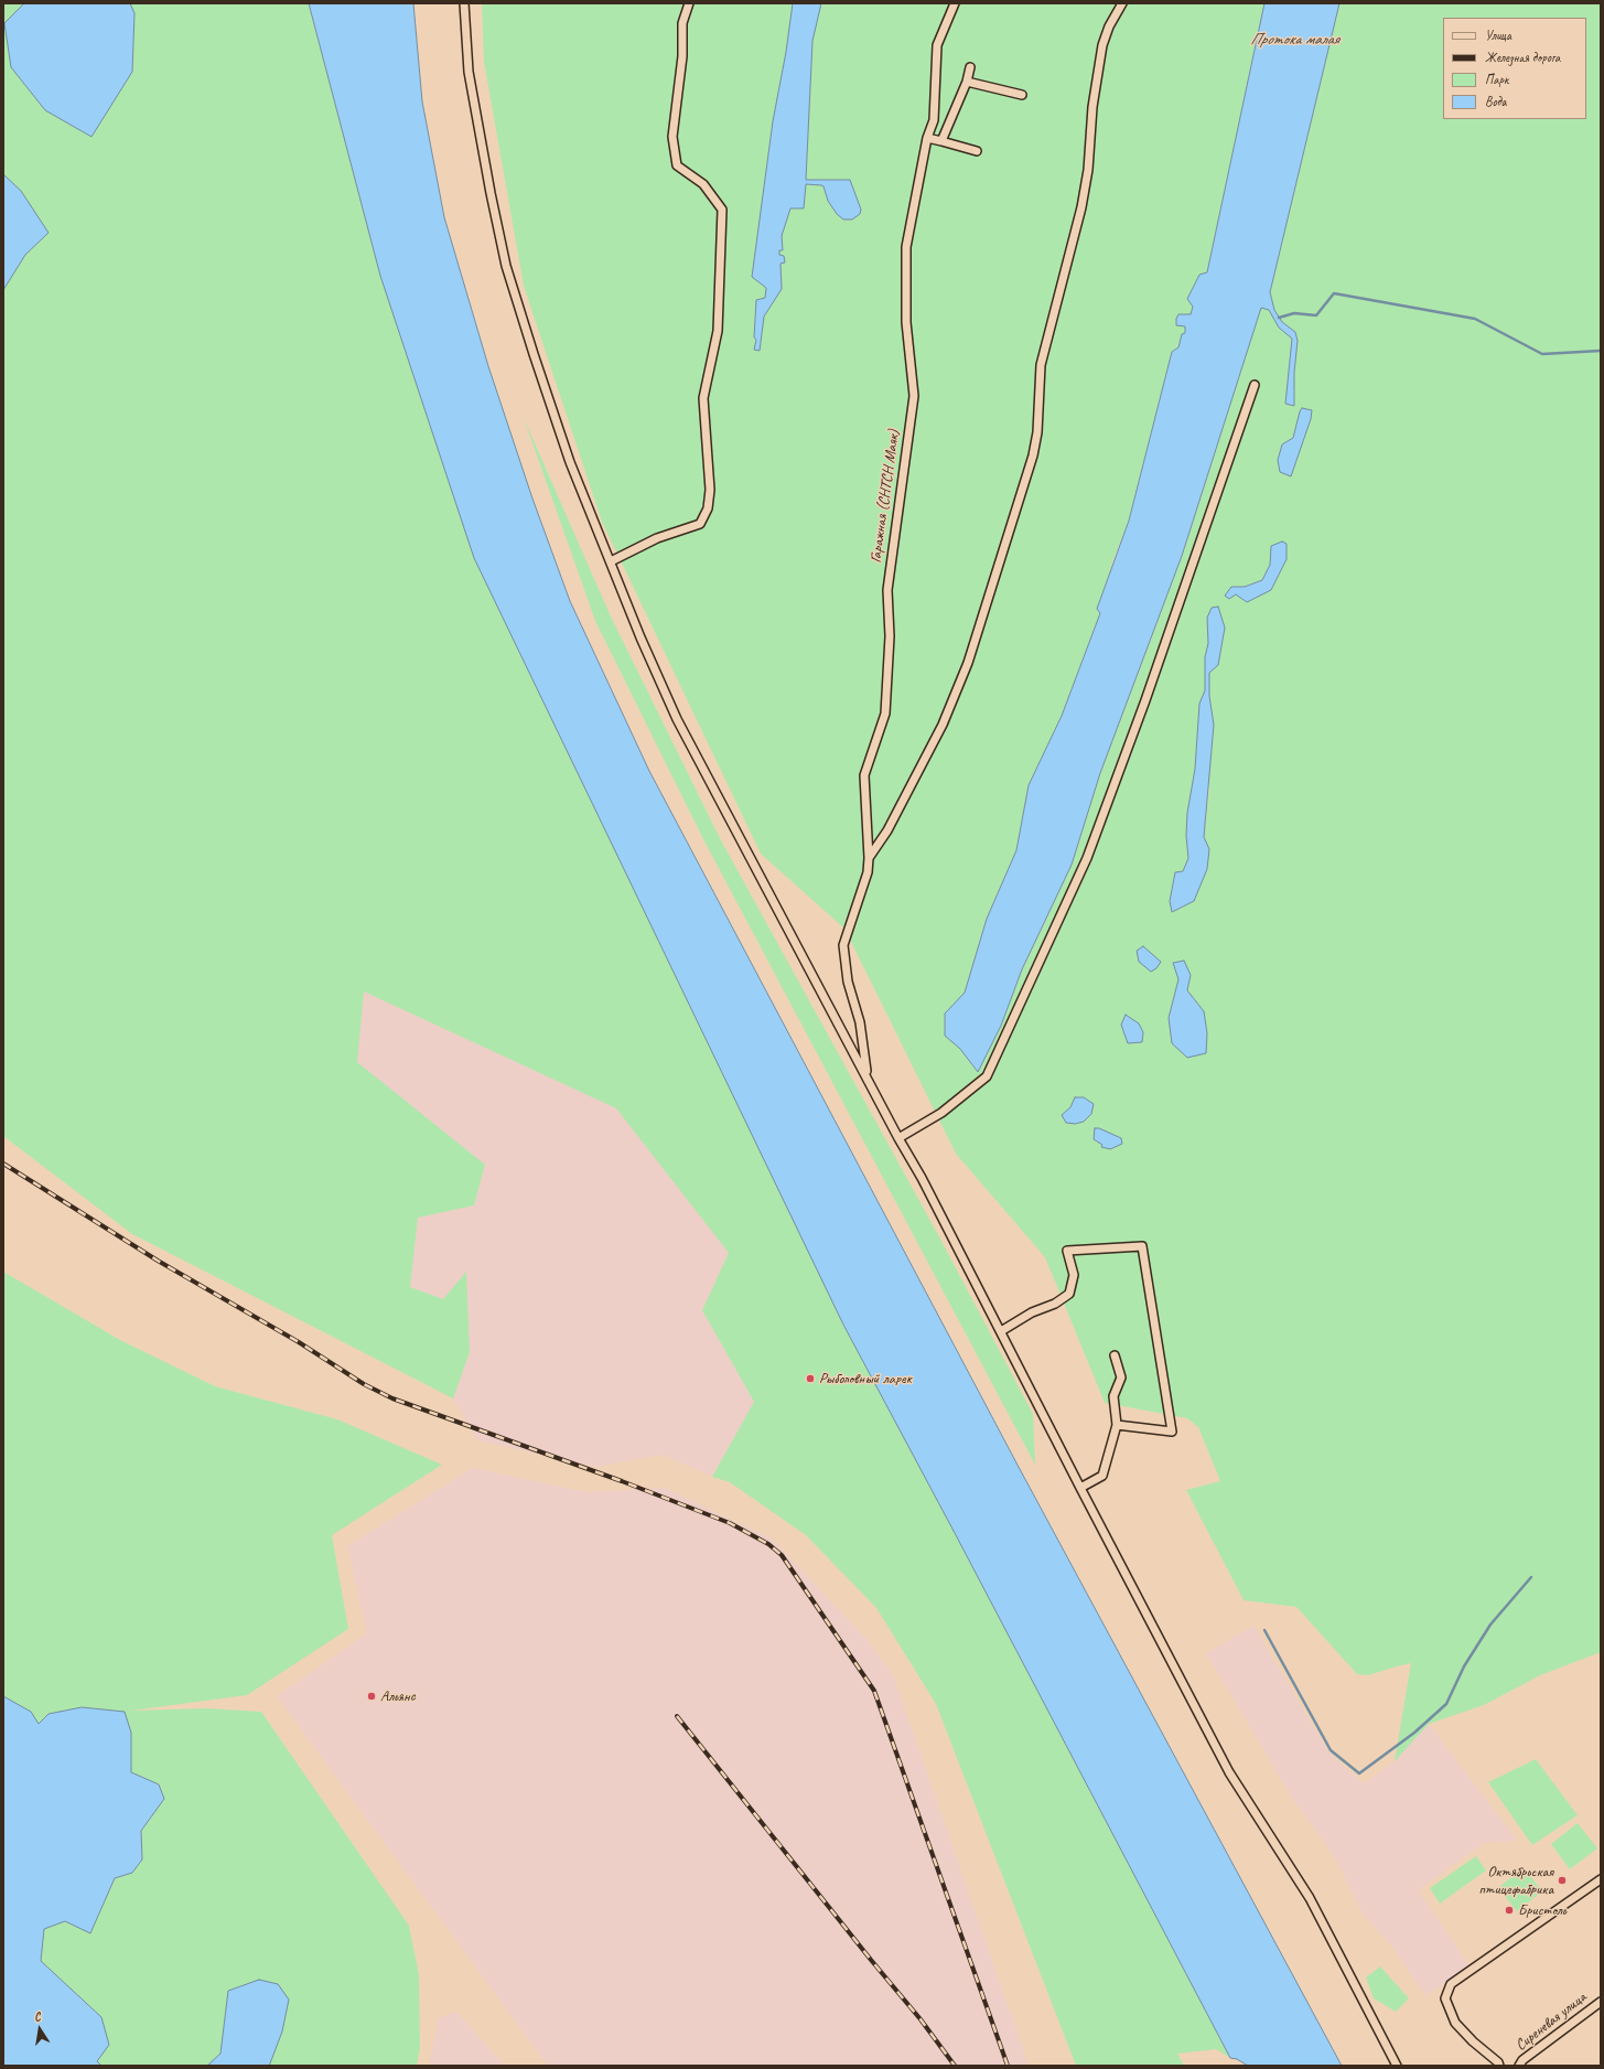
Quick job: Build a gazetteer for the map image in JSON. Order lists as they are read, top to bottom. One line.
{"streets":{"street":["Гаражная (СНТСН Маяк)","Сиреневая улица"]},"water":["Протока малая"],"places":["Рыболовный ларек","Альянс","Октябрьская птицефабрика","Бристоль"],"legend":["Улица","Железная дорога","Парк","Вода"],"north":"top"}
